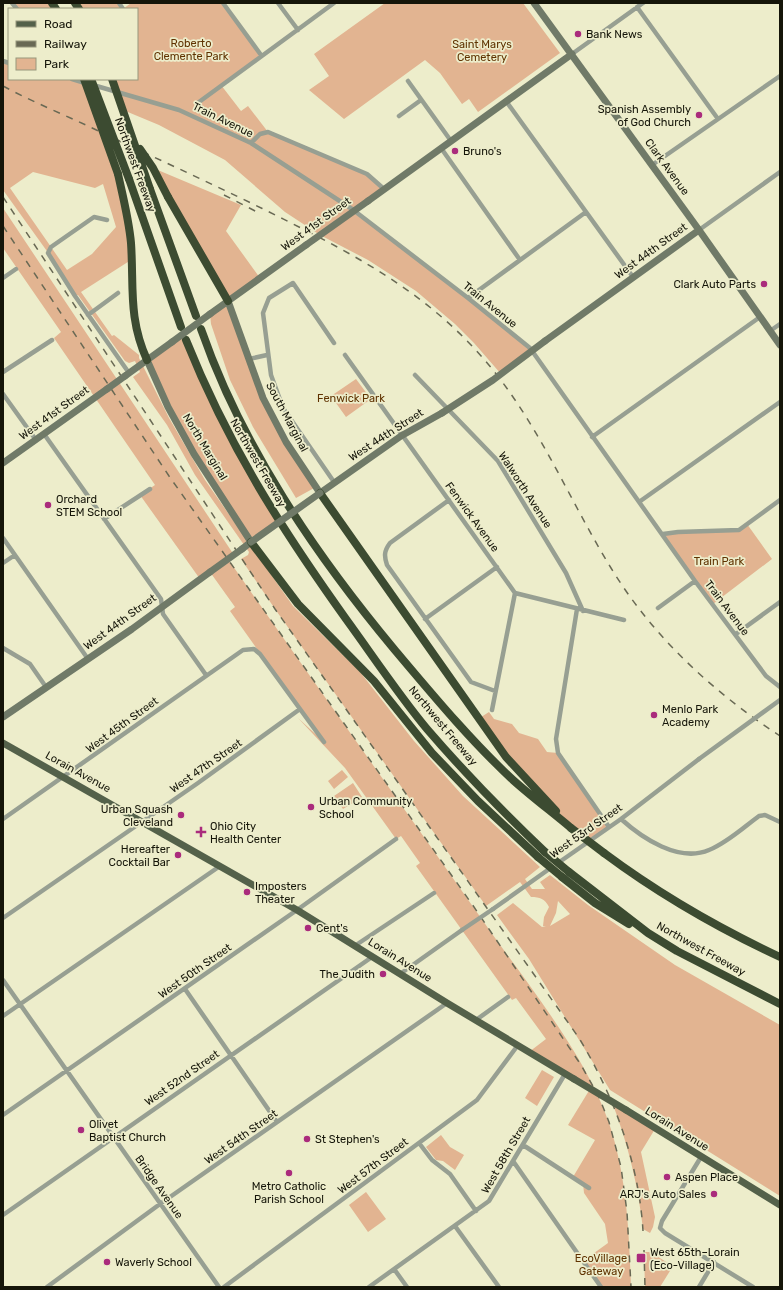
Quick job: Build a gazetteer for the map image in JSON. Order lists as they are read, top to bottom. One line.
{"streets":{"highway":["Northwest Freeway"],"main road":["Lorain Avenue"],"street":["Train Avenue","Clark Avenue","West 41st Street","West 44th Street","South Marginal","North Marginal","Walworth Avenue","Fenwick Avenue","West 45th Street","West 47th Street","West 53rd Street","West 50th Street","West 52nd Street","West 54th Street","West 58th Street","West 57th Street","Bridge Avenue"]},"crossings":[["Clark Avenue","West 41st Street"],["Clark Avenue","West 44th Street"],["West 41st Street","South Marginal"],["West 41st Street","North Marginal"],["West 44th Street","South Marginal"],["West 44th Street","North Marginal"],["West 44th Street","Fenwick Avenue"],["West 45th Street","West 47th Street"],["West 45th Street","Lorain Avenue"],["West 47th Street","Lorain Avenue"],["Lorain Avenue","West 53rd Street"],["Lorain Avenue","West 50th Street"],["Lorain Avenue","West 52nd Street"],["Lorain Avenue","West 54th Street"],["Lorain Avenue","West 58th Street"],["Lorain Avenue","West 57th Street"],["West 50th Street","Bridge Avenue"],["West 52nd Street","Bridge Avenue"],["West 54th Street","Bridge Avenue"]],"parks":["Roberto Clemente Park","Saint Marys Cemetery","Fenwick Park","Train Park","EcoVillage Gateway"],"places":{"other":["Bank News","Spanish Assembly of God Church","Bruno's","Clark Auto Parts","Orchard STEM School","Menlo Park Academy","Urban Community School","Urban Squash Cleveland","Hereafter Cocktail Bar","Imposters Theater","Cent's","The Judith","Olivet Baptist Church","St Stephen's","Metro Catholic Parish School","Aspen Place","ARJ's Auto Sales","Waverly School"],"health":["Ohio City Health Center"],"transit":["West 65th–Lorain (Eco-Village)"]},"legend":["Road","Railway","Park"]}
